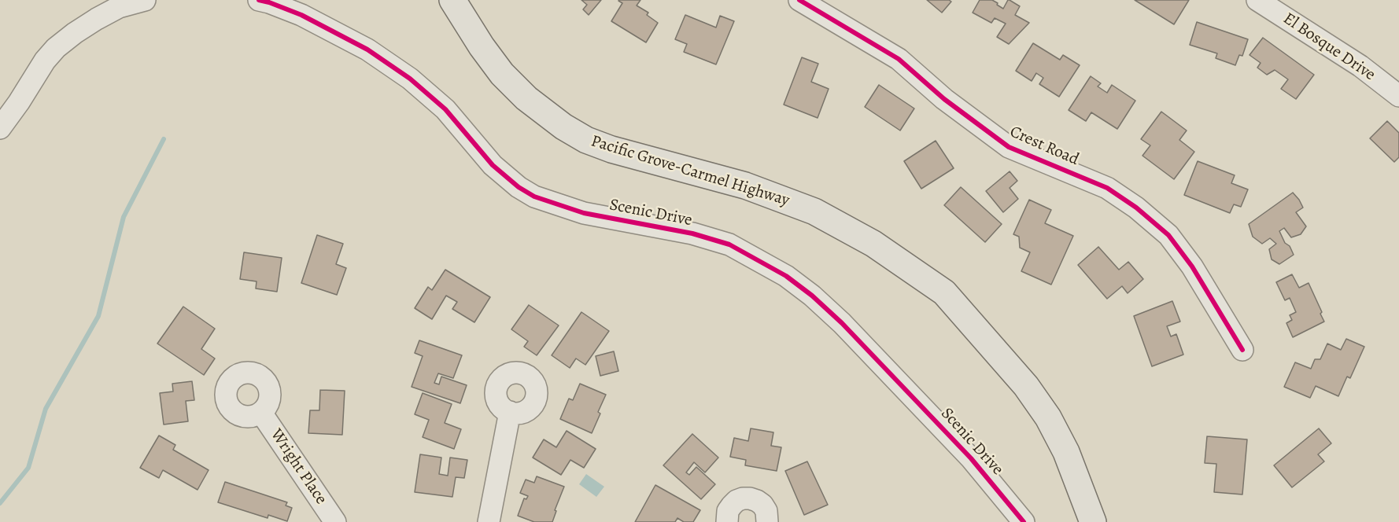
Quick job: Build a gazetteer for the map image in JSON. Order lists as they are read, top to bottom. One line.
{"streets":{"main road":["Pacific Grove-Carmel Highway"],"street":["El Bosque Drive","Crest Road","Scenic Drive","Wright Place"]}}
